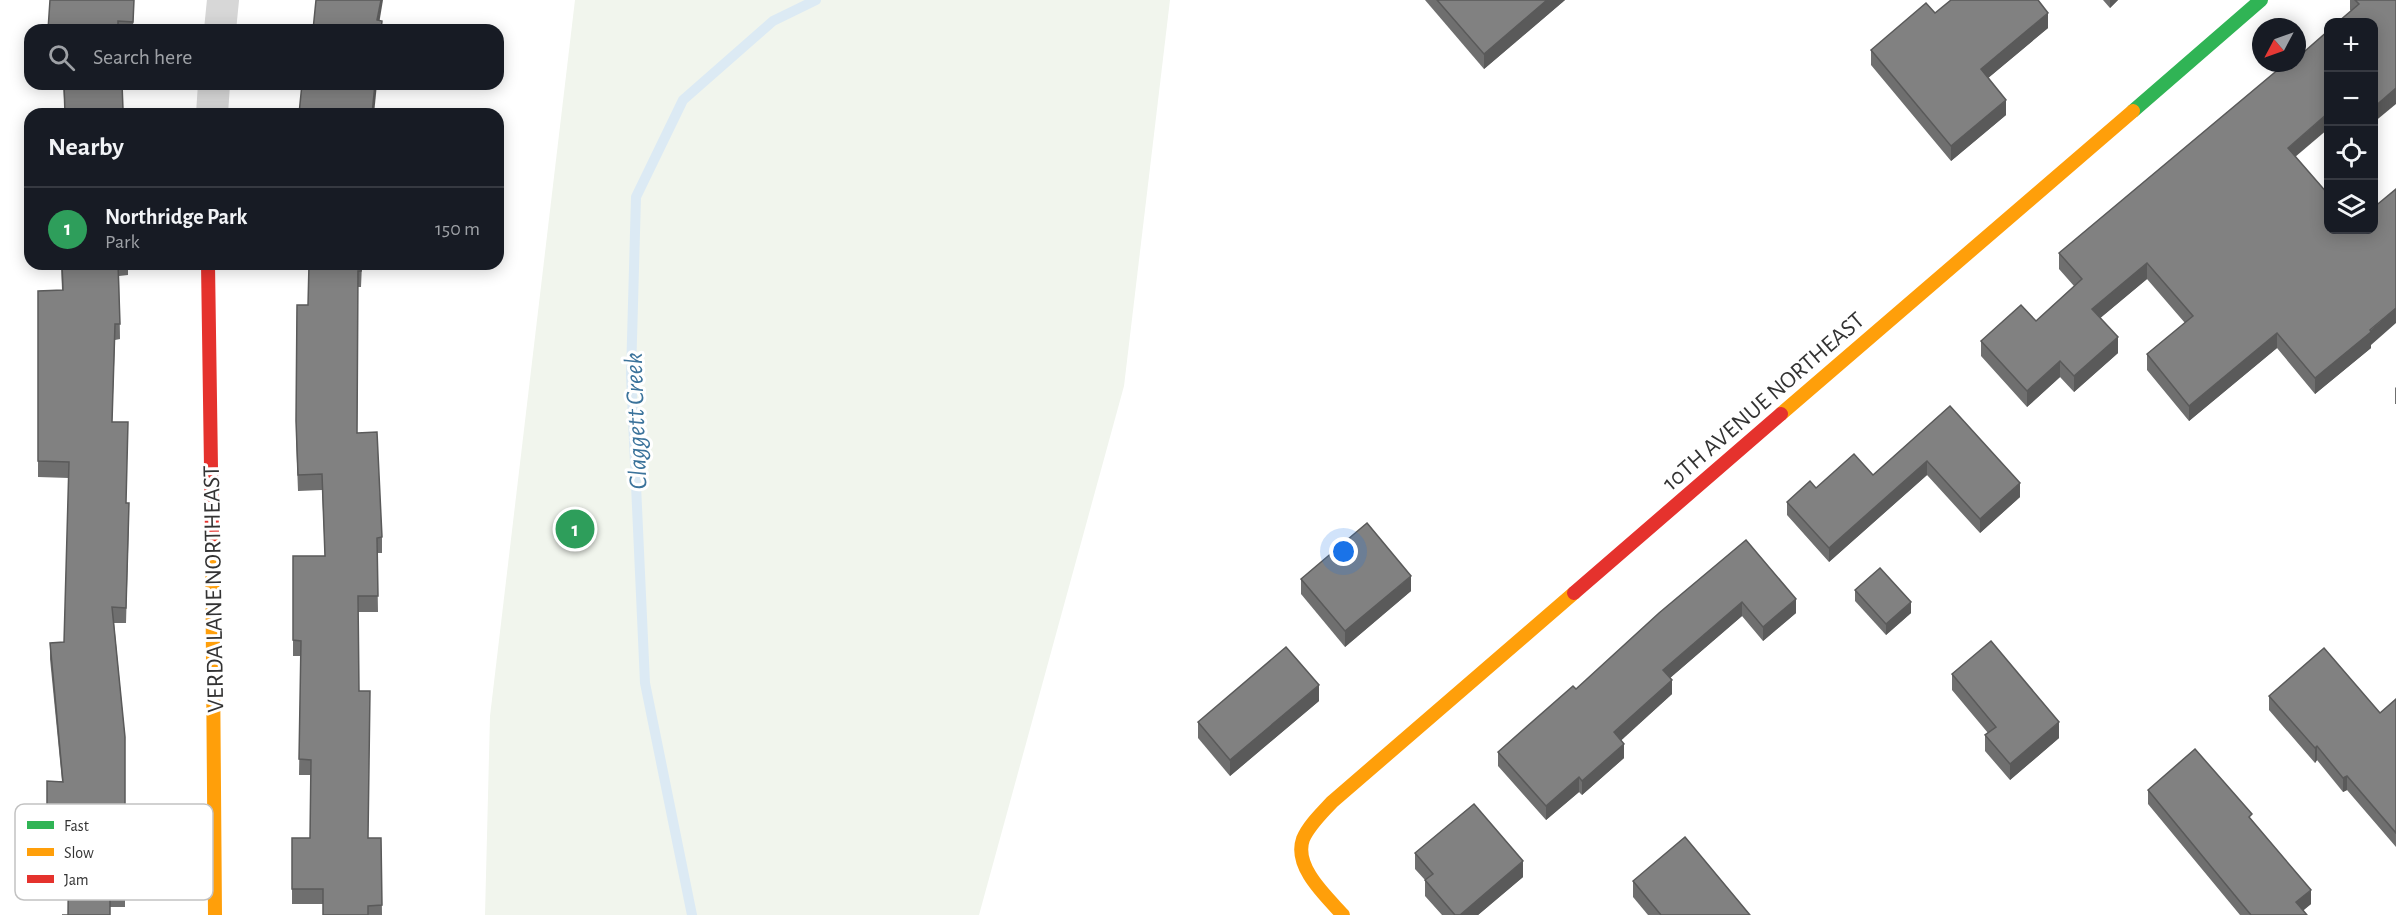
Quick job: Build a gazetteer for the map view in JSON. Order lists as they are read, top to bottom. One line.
{"streets":{"street":["10TH AVENUE NORTHEAST","VERDA LANE NORTHEAST"]},"water":["Claggett Creek"],"legend":["Fast","Slow","Jam"],"north":"bottom left","page":{"map_buttons":["+","−"],"search":"Search here","heading":"Nearby","list":[{"mark":"1","name":"Northridge Park","note":"Park","value":"150 m"}],"pins":"1"}}
